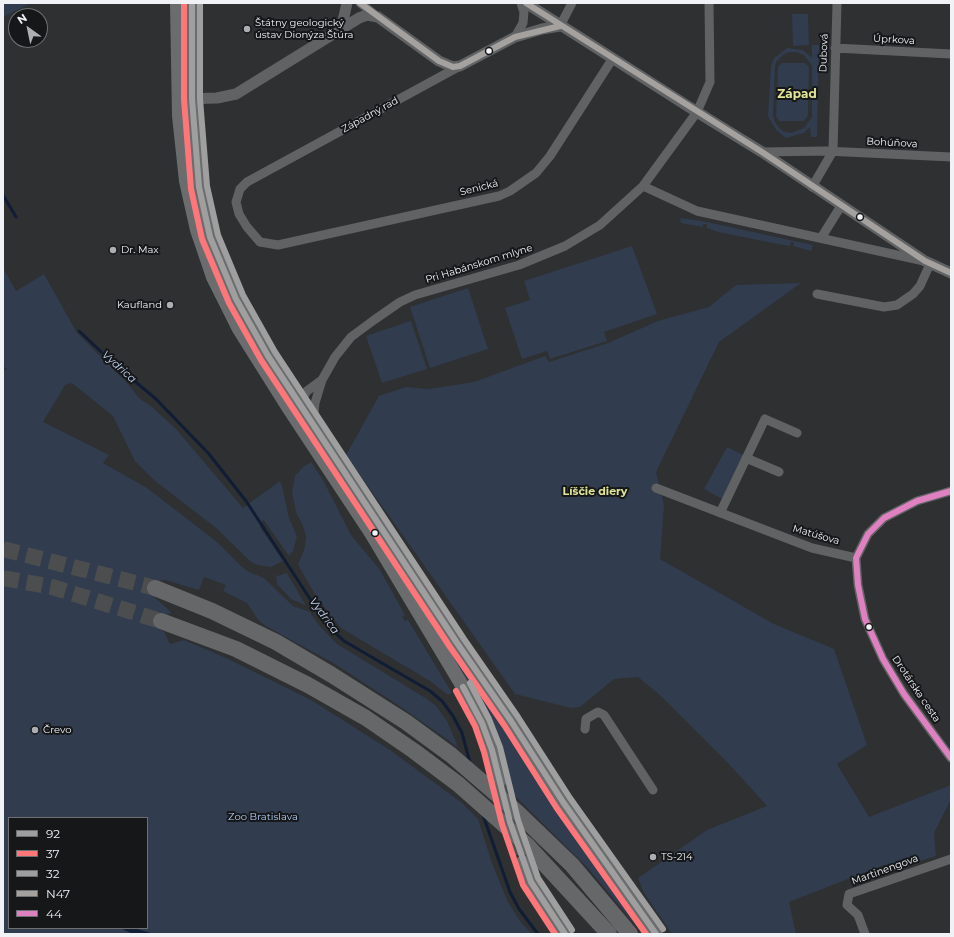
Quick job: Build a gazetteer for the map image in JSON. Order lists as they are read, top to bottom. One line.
{"streets":{"street":["Úprkova","Dubová","Západný rad","Bohúňova","Senická","Pri Habánskom mlyne","Matúšova","Drotárska cesta","Martinengova"]},"crossings":[["Úprkova","Dubová"],["Dubová","Bohúňova"],["Západný rad","Senická"],["Matúšova","Drotárska cesta"]],"districts":["Západ","Líščie diery"],"water":["Vydrica"],"parks":["Zoo Bratislava"],"places":["Štátny geologický ústav Dionýza Štúra","Dr. Max","Kaufland","Črevo","TS-214"],"lines":["transit line 92","transit line 37","transit line 32","transit line N47","transit line 44"],"legend":["92","37","32","N47","44"],"north":"top left"}
